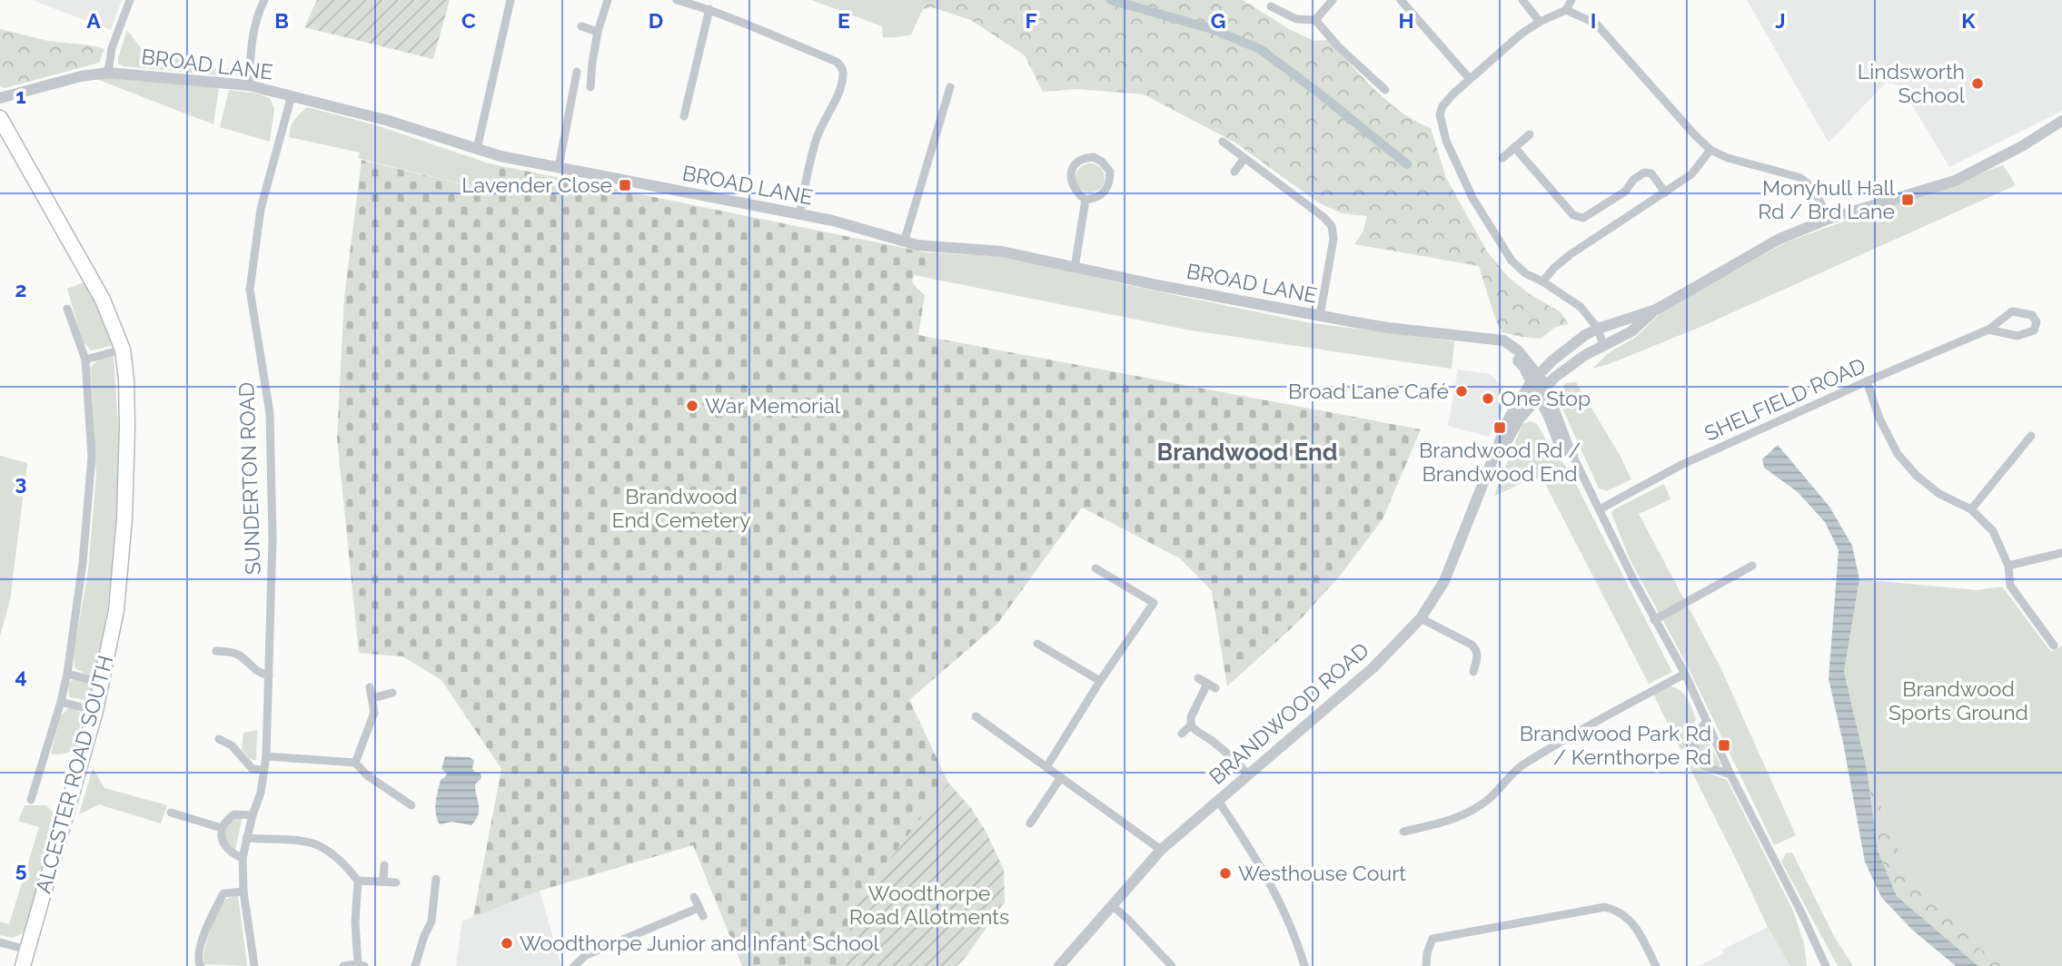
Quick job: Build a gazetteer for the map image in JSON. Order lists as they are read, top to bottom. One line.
{"streets":{"highway":["ALCESTER ROAD SOUTH"],"street":["BROAD LANE","SHELFIELD ROAD","SUNDERTON ROAD","BRANDWOOD ROAD"]},"crossings":[["BROAD LANE","SUNDERTON ROAD"],["BROAD LANE","BRANDWOOD ROAD"]],"districts":["Brandwood End"],"parks":["Brandwood End Cemetery","Brandwood Sports Ground","Woodthorpe Road Allotments"],"places":{"other":["Lindsworth School","Broad Lane Café","One Stop","War Memorial","Westhouse Court","Woodthorpe Junior and Infant School"],"transit":["Lavender Close","Monyhull Hall Rd / Brd Lane","Brandwood Rd / Brandwood End","Brandwood Park Rd / Kernthorpe Rd"]},"grid":{"columns":["A","B","C","D","E","F","G","H","I","J","K"],"rows":["1","2","3","4","5"]}}
